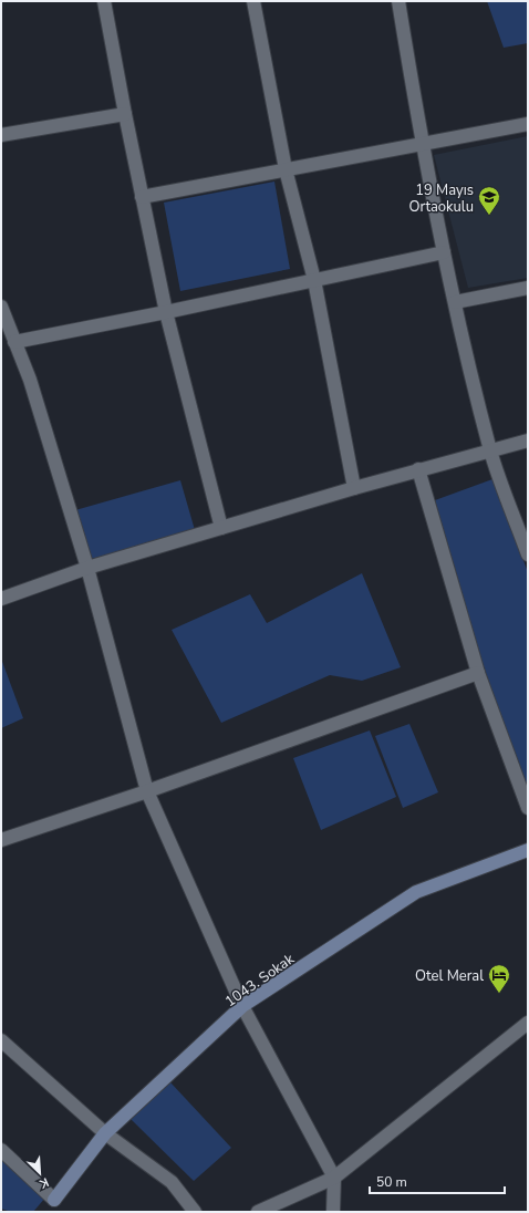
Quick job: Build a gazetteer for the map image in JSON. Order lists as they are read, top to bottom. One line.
{"streets":{"street":["1043. Sokak"]},"places":{"school or university":["19 Mayıs Ortaokulu"],"hotel":["Otel Meral"]},"scale_bar":"50 m","north":"bottom right"}
